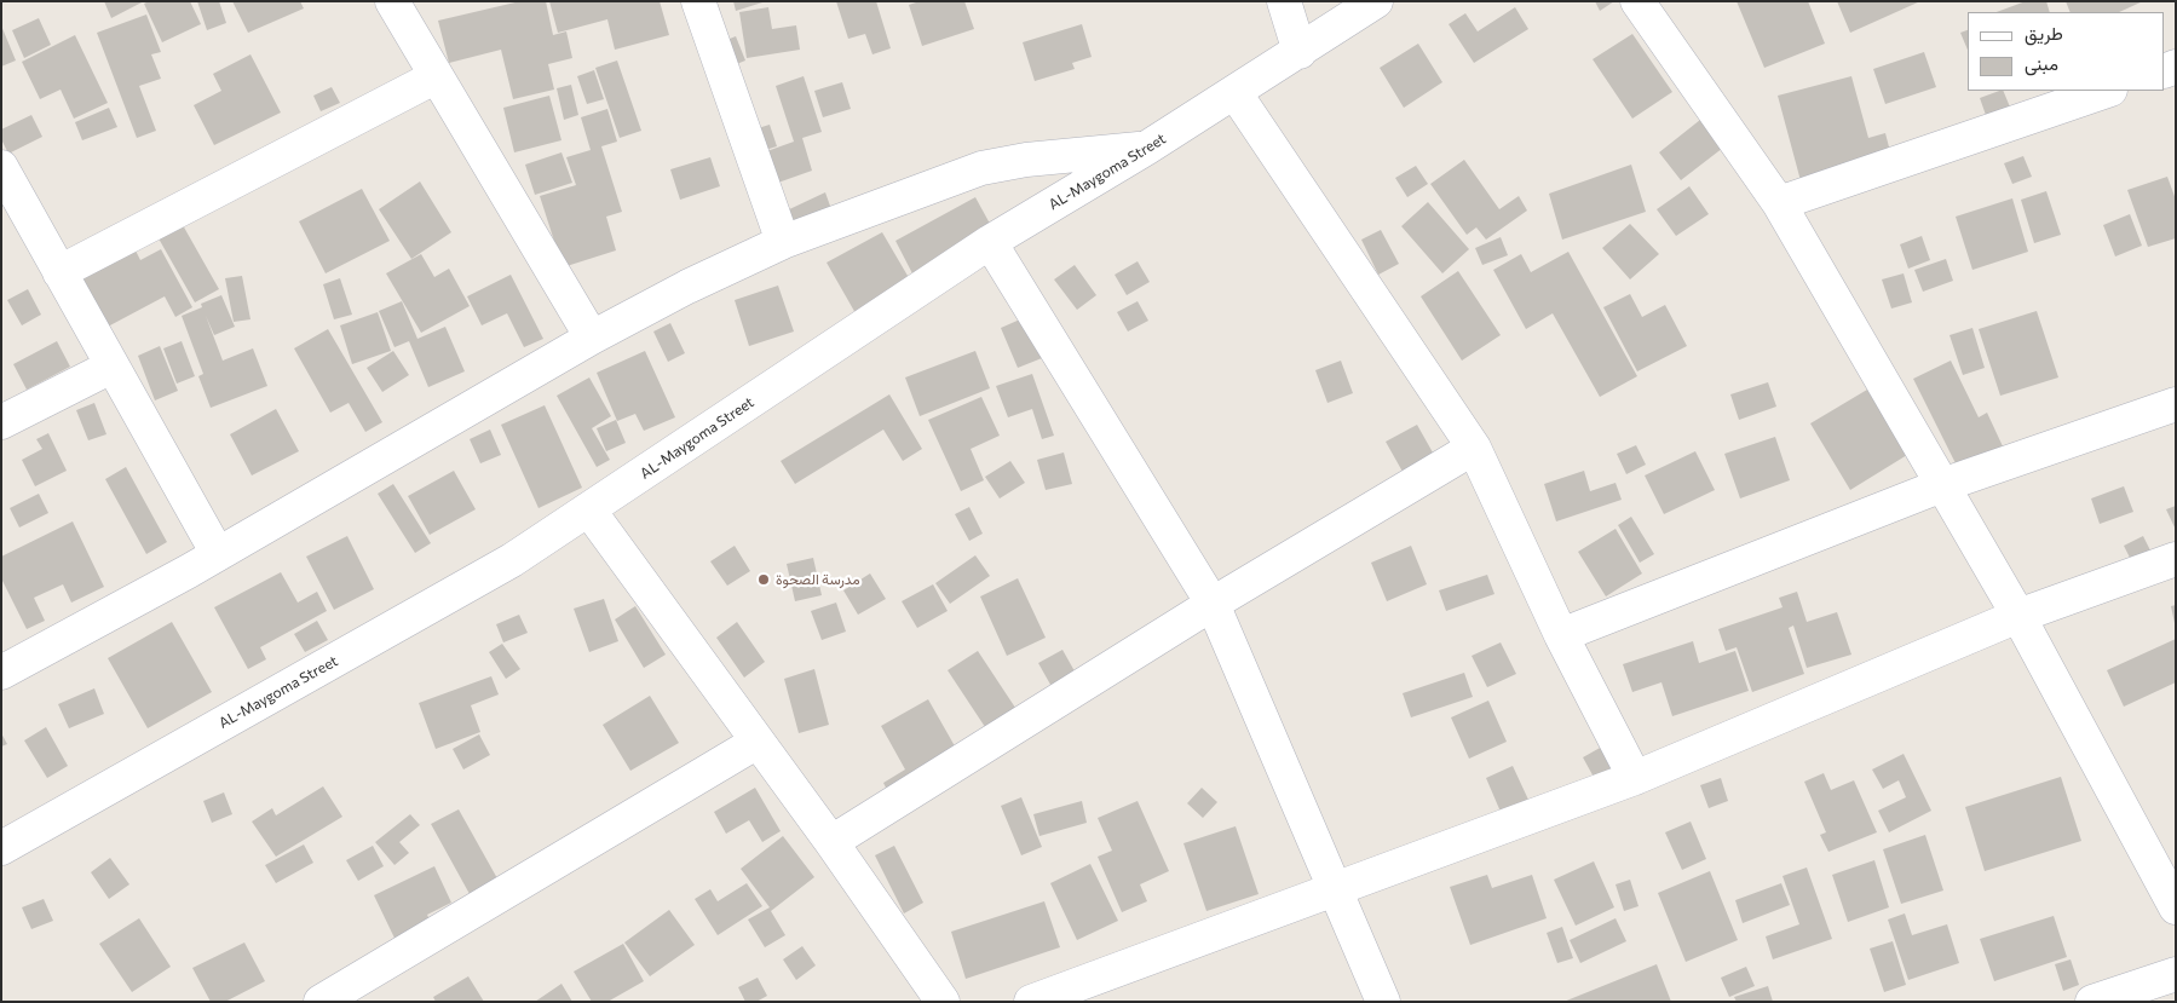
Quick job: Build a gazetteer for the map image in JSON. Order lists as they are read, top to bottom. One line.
{"streets":{"street":["AL-Maygoma Street"]},"places":["مدرسة الصحوة"],"legend":["طريق","مبنى"]}
